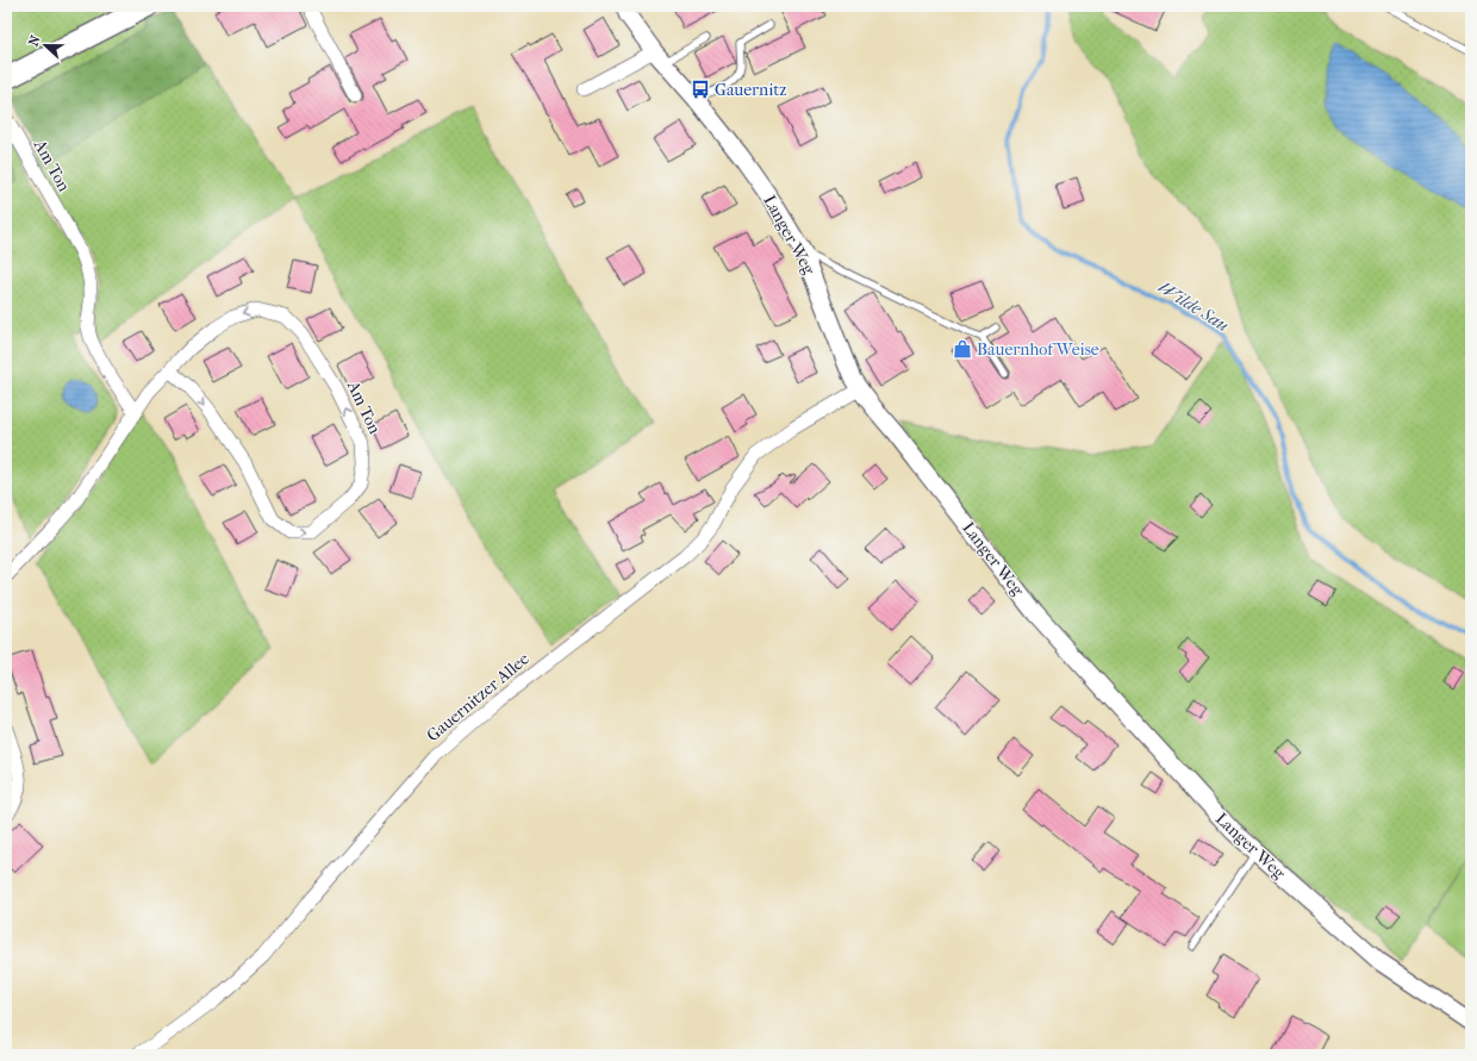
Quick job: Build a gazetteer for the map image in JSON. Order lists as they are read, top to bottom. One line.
{"streets":{"street":["Am Ton","Langer Weg","Gauernitzer Allee"]},"crossings":[["Langer Weg","Gauernitzer Allee"]],"water":["Wilde Sau"],"places":{"bus stop":["Gauernitz"],"shop":["Bauernhof Weise"]},"north":"left"}
